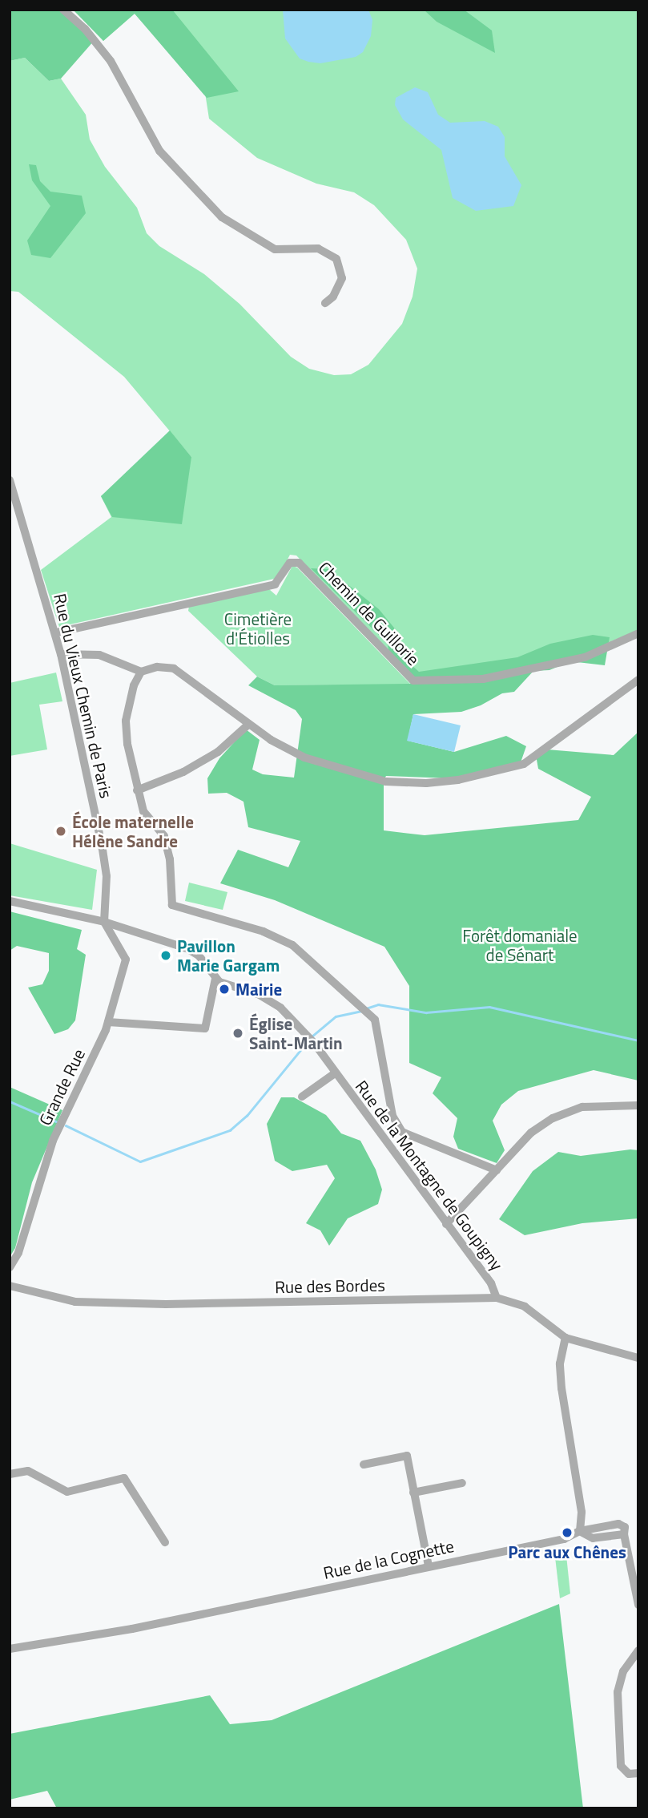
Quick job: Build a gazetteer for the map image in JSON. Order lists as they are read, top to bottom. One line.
{"streets":{"street":["Chemin de Guillorie","Rue du Vieux Chemin de Paris","Grande Rue","Rue de la Montagne de Goupigny","Rue des Bordes","Rue de la Cognette"]},"crossings":[["Chemin de Guillorie","Rue du Vieux Chemin de Paris"],["Rue du Vieux Chemin de Paris","Grande Rue"],["Rue de la Montagne de Goupigny","Rue des Bordes"]],"parks":["Cimetière d'Étiolles","Forêt domaniale de Sénart"],"places":["École maternelle Hélène Sandre","Pavillon Marie Gargam","Mairie","Église Saint-Martin","Parc aux Chênes"]}
